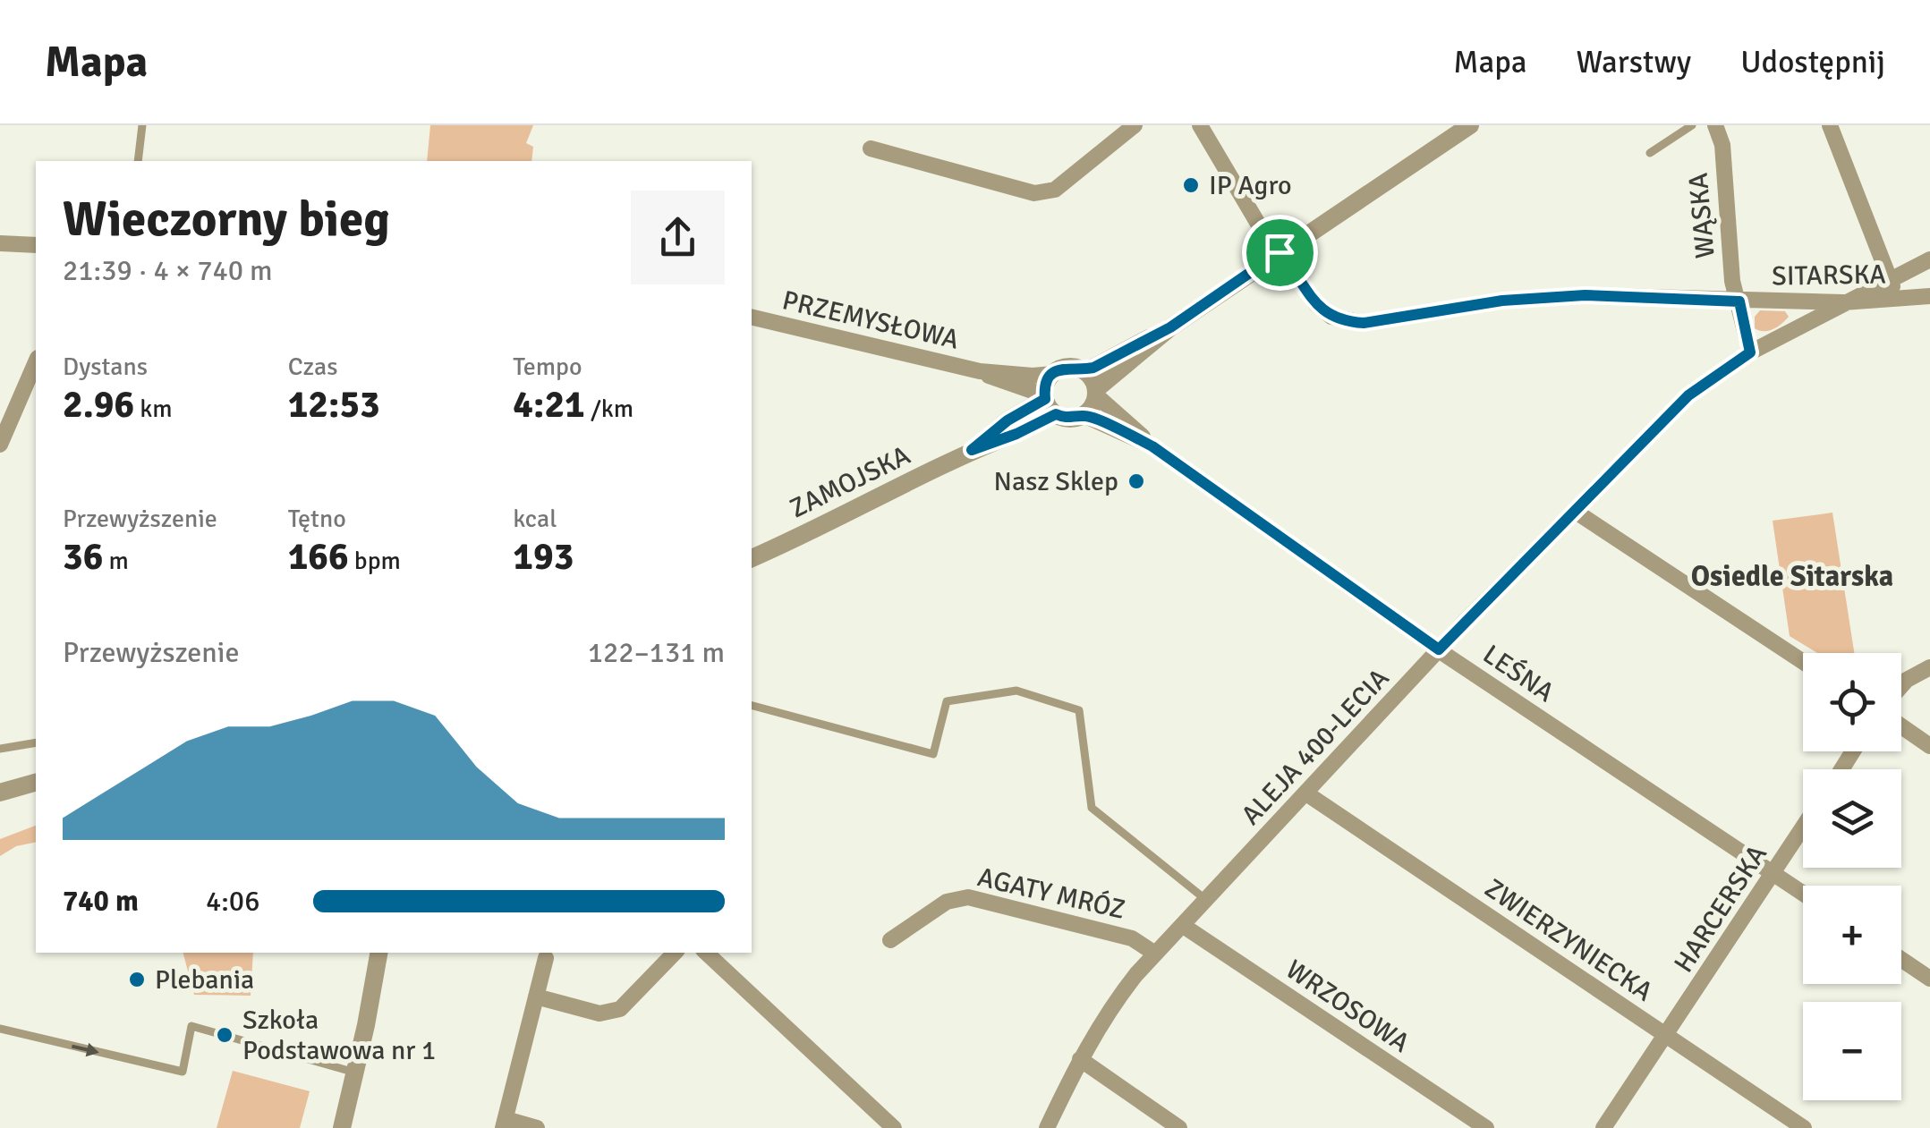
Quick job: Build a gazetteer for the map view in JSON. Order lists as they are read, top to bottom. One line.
{"streets":{"street":["WĄSKA","SITARSKA","PRZEMYSŁOWA","ZAMOJSKA","LEŚNA","ALEJA 400-LECIA","AGATY MRÓZ","HARCERSKA","ZWIERZYNIECKA","WRZOSOWA"]},"crossings":[["WĄSKA","SITARSKA"],["WĄSKA","ALEJA 400-LECIA"],["SITARSKA","ALEJA 400-LECIA"],["PRZEMYSŁOWA","ZAMOJSKA"],["PRZEMYSŁOWA","LEŚNA"],["ZAMOJSKA","LEŚNA"],["LEŚNA","ALEJA 400-LECIA"],["LEŚNA","HARCERSKA"],["ALEJA 400-LECIA","AGATY MRÓZ"],["ALEJA 400-LECIA","ZWIERZYNIECKA"],["ALEJA 400-LECIA","WRZOSOWA"],["HARCERSKA","ZWIERZYNIECKA"]],"districts":["Osiedle Sitarska"],"places":["IP Agro","Nasz Sklep","Plebania","Szkoła Podstawowa nr 1"],"page":{"header":"Mapa","nav":["Mapa","Warstwy","Udostępnij"],"heading":["Wieczorny bieg","21:39 · 4 × 740 m"],"stats":[["Dystans","2.96 km"],["Czas","12:53"],["Tempo","4:21 /km"],["Przewyższenie","36 m"],["Tętno","166 bpm"],["kcal","193"]],"chart":["Przewyższenie","122–131 m"],"map_buttons":["+","−"],"list":[{"name":"740 m","note":"4:06"}]}}
